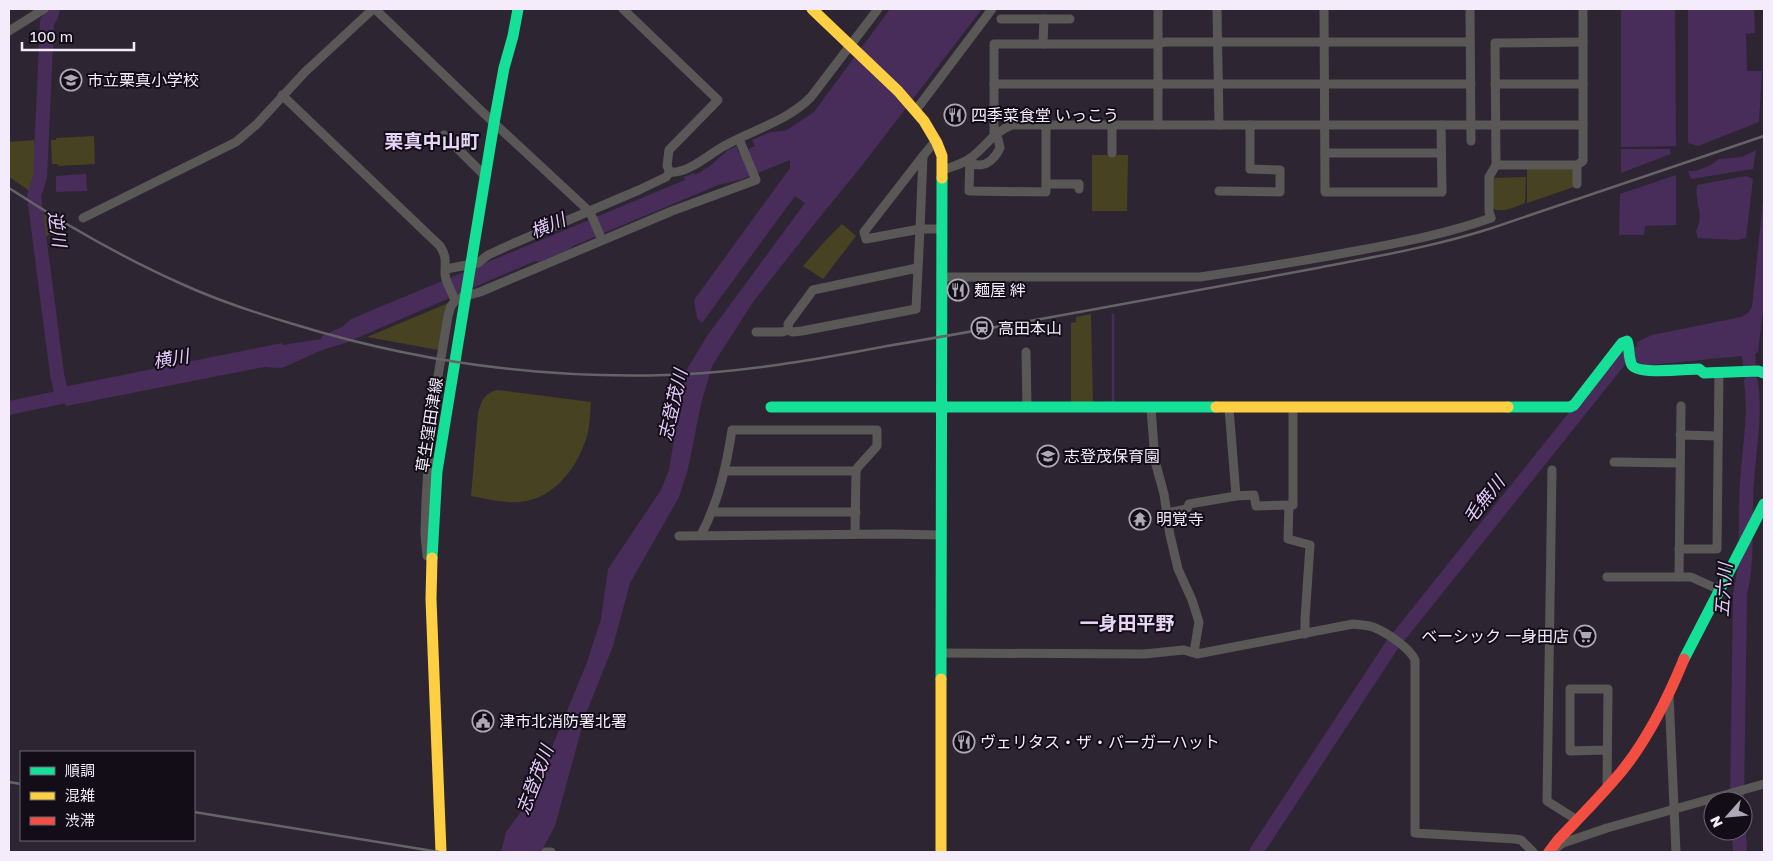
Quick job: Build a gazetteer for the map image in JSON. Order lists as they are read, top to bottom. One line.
{"streets":{"street":["草生窪田津線"]},"districts":["栗真中山町","一身田平野"],"water":["横川","逆川","志登茂川","毛無川","五六川"],"places":{"school or university":["市立栗真小学校","志登茂保育園"],"restaurant":["四季菜食堂 いっこう","麺屋 絆","ヴェリタス・ザ・バーガーハット"],"station":["高田本山"],"temple":["明覚寺"],"supermarket":["ベーシック 一身田店"],"public building":["津市北消防署北署"]},"legend":["順調","混雑","渋滞"],"scale_bar":"100 m","north":"bottom left"}
